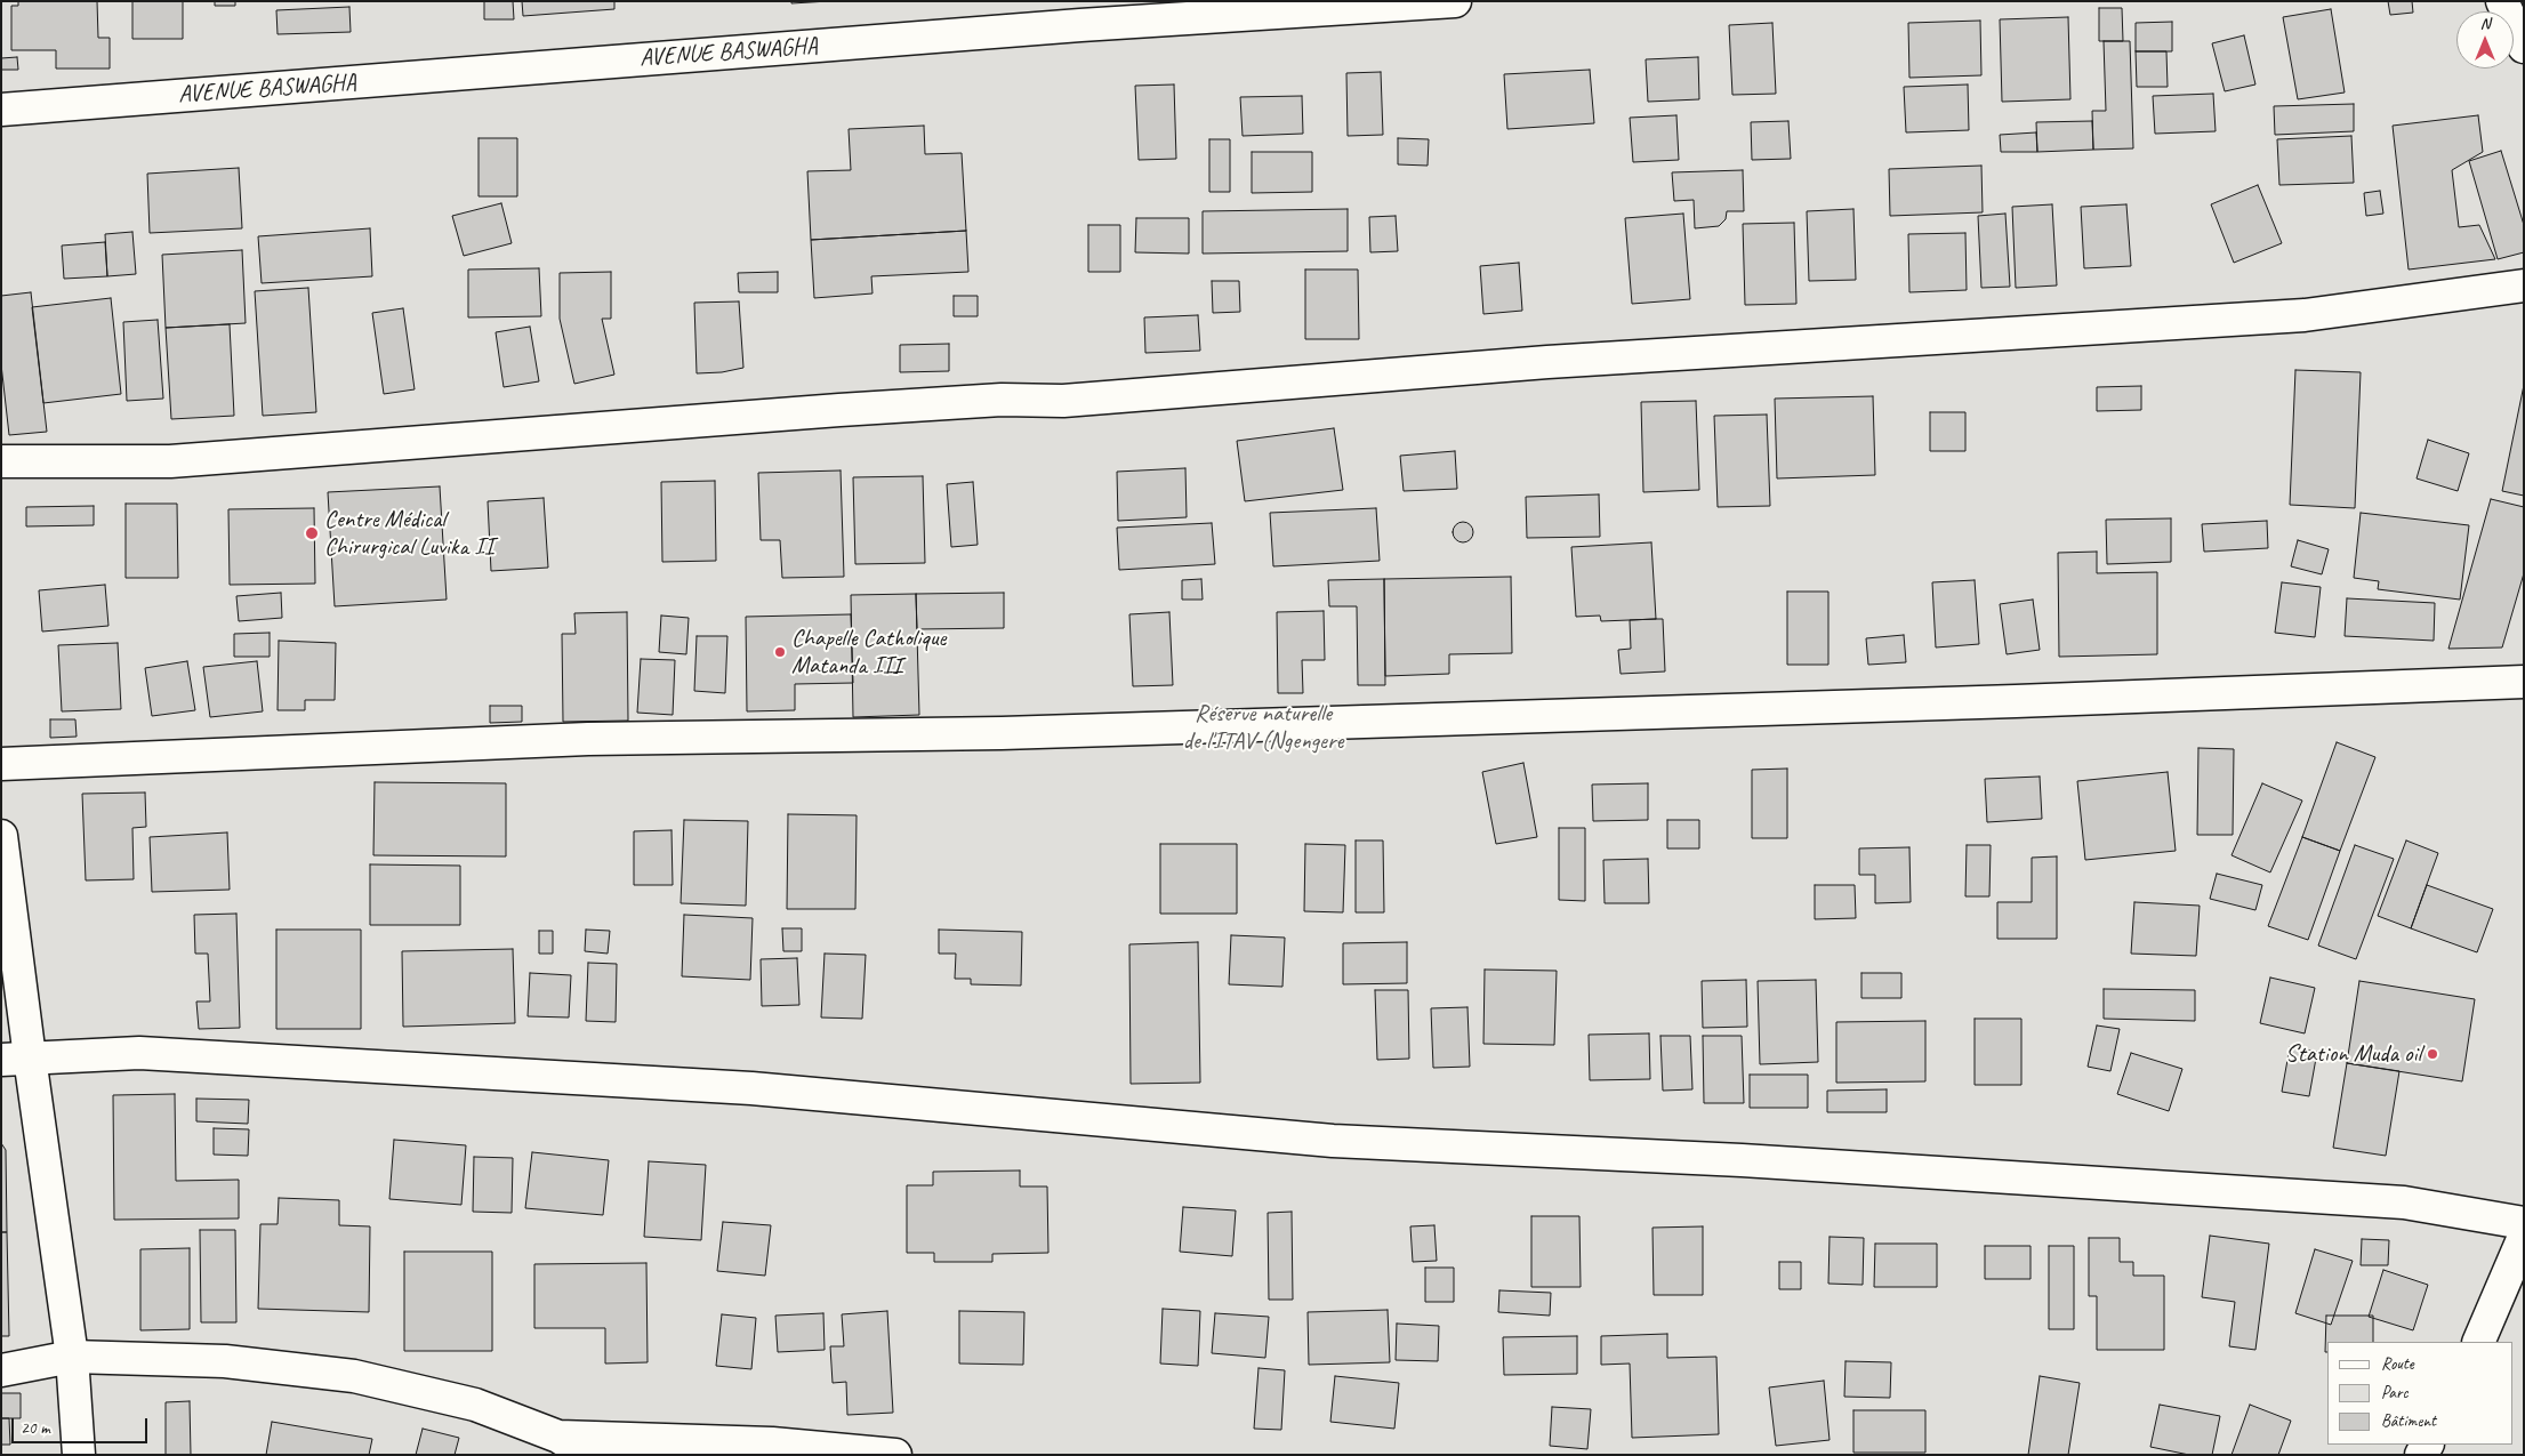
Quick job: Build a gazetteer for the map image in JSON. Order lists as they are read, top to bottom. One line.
{"streets":{"main road":["AVENUE BASWAGHA"]},"parks":["Réserve naturelle de l'ITAV (Ngengere"],"places":["Centre Médical Chirurgical Luvika II","Chapelle Catholique Matanda III","Station Muda oil"],"legend":["Route","Parc","Bâtiment"],"scale_bar":"20 m","north":"top"}
